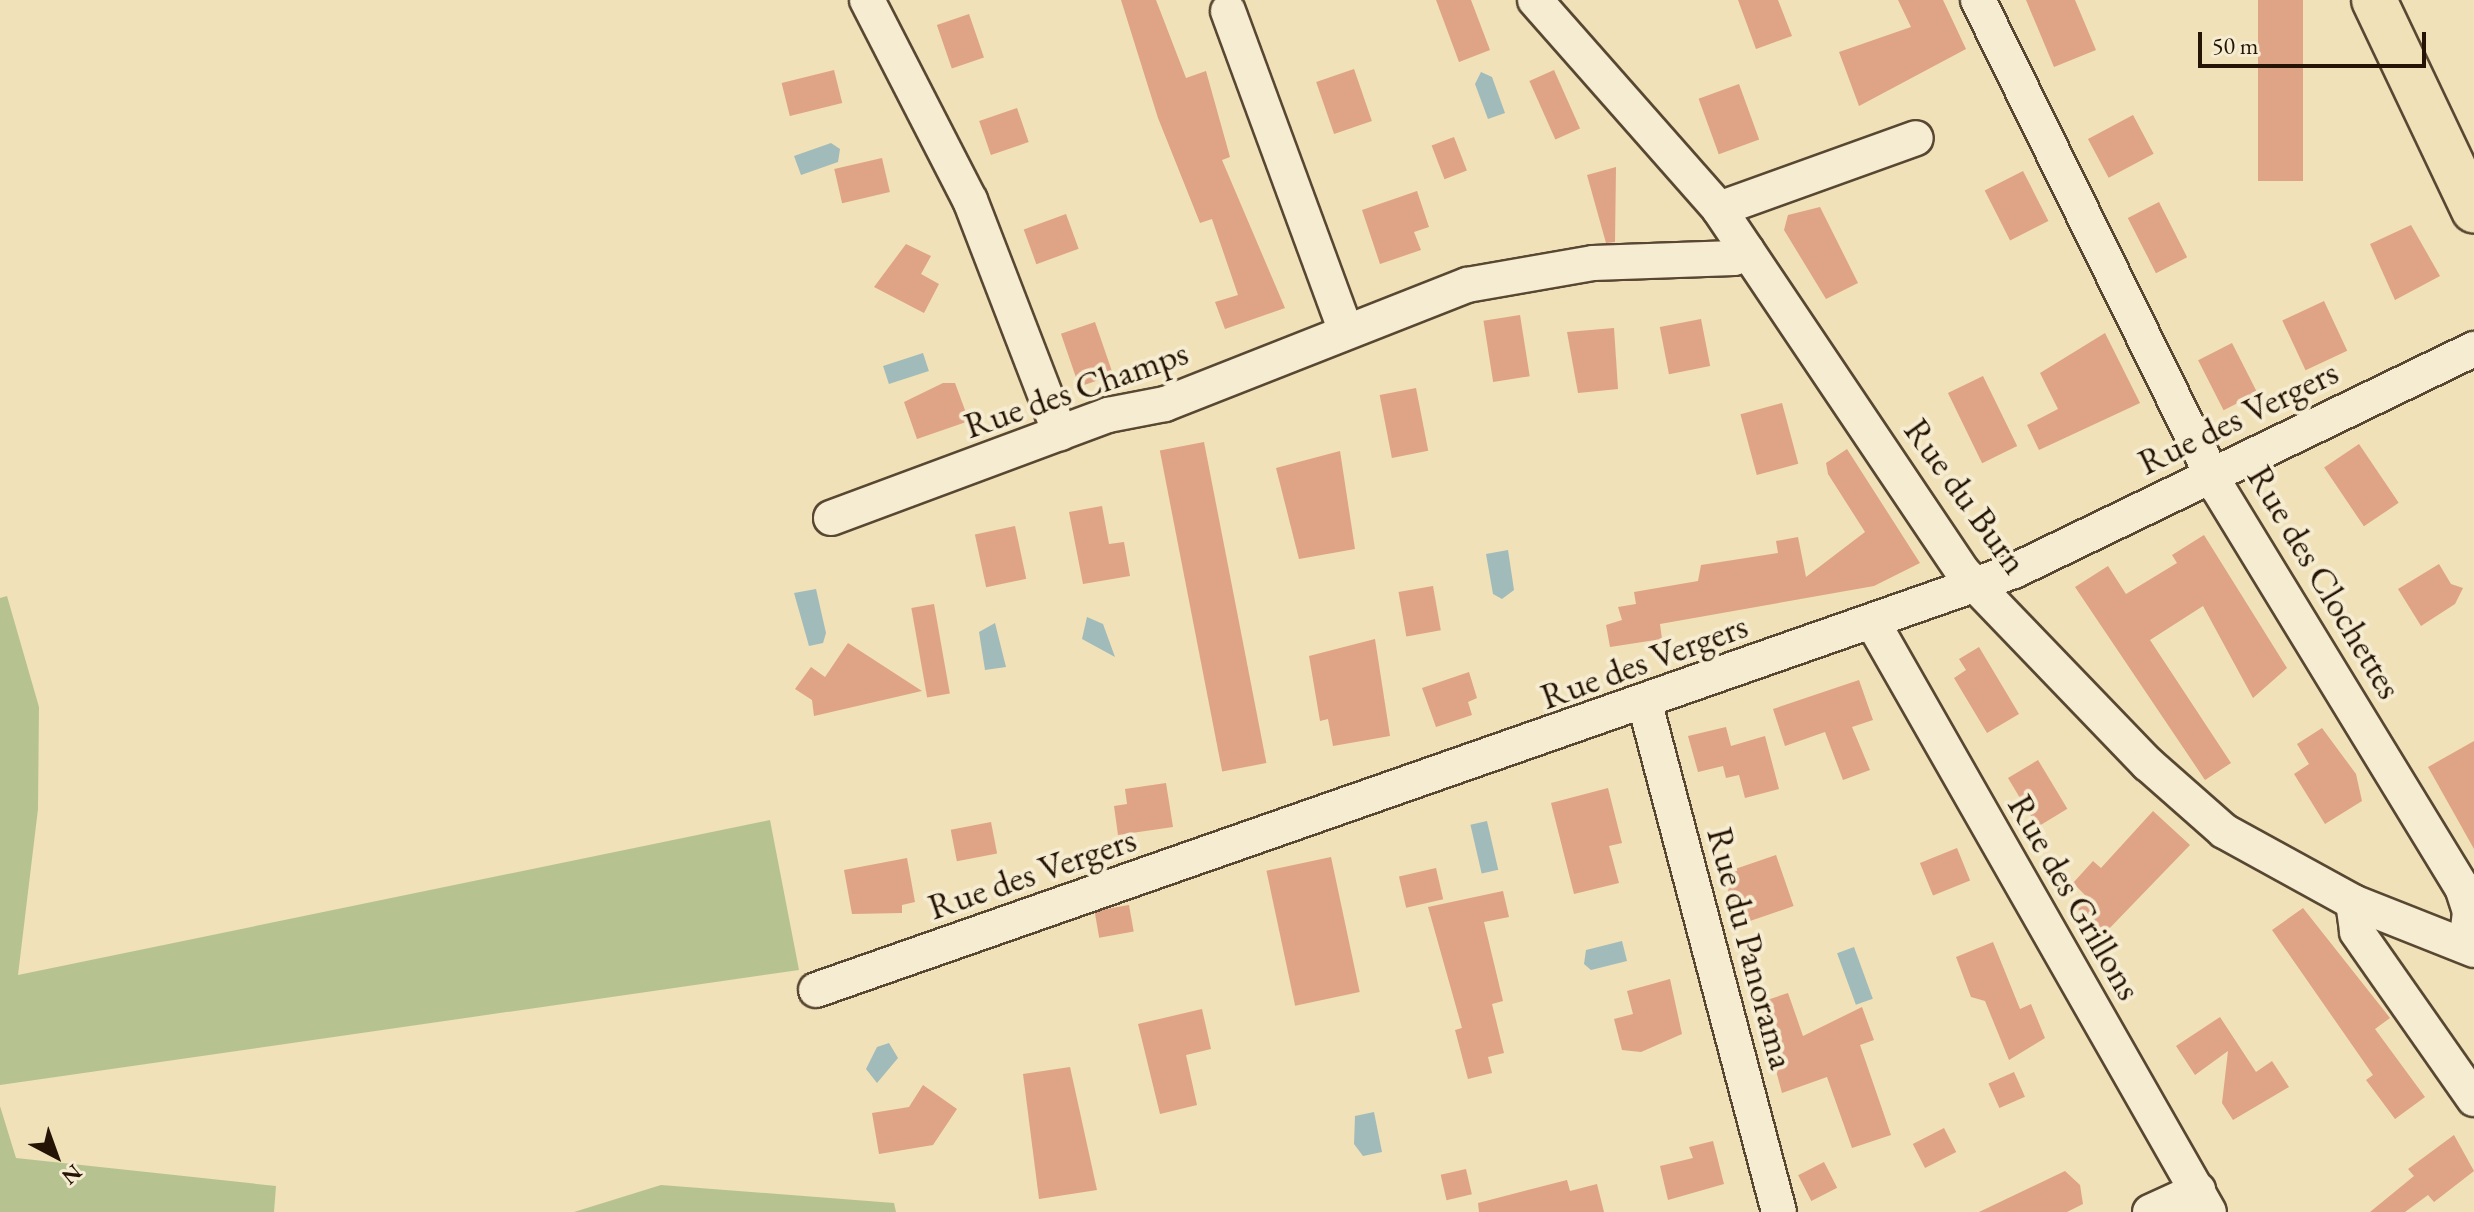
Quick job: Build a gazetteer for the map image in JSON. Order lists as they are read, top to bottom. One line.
{"streets":{"street":["Rue des Champs","Rue des Vergers","Rue du Burn","Rue des Clochettes","Rue des Grillons","Rue du Panorama"]},"crossings":[["Rue des Champs","Rue du Burn"],["Rue des Vergers","Rue du Burn"],["Rue des Vergers","Rue des Clochettes"],["Rue des Vergers","Rue des Grillons"],["Rue des Vergers","Rue du Panorama"],["Rue du Burn","Rue des Clochettes"]],"scale_bar":"50 m","north":"bottom right"}
